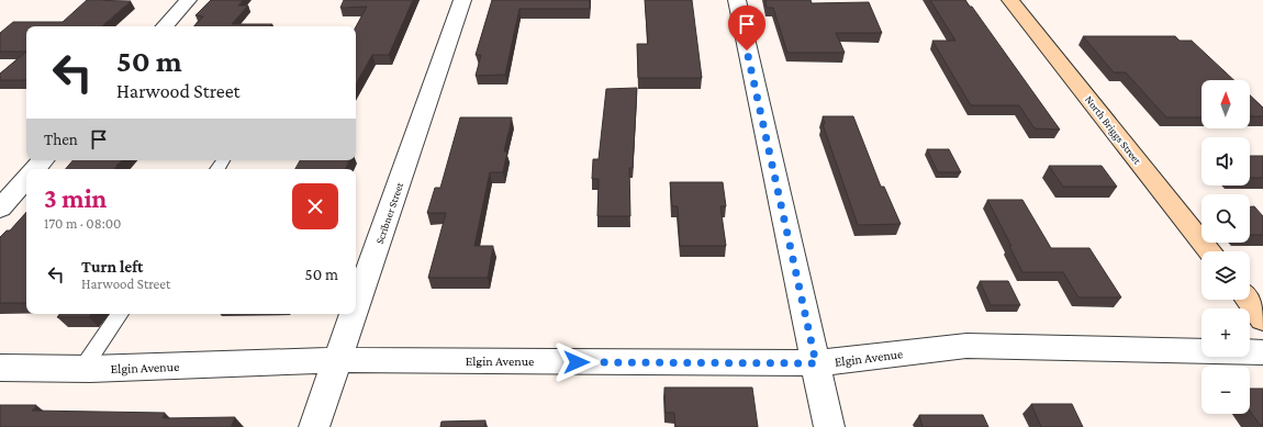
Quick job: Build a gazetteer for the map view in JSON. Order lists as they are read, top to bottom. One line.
{"streets":{"street":["North Briggs Street","Scribner Street","Elgin Avenue"]},"crossings":[["Scribner Street","Elgin Avenue"]],"north":"top","page":{"turn":["50 m","Harwood Street"],"map_buttons":["+","−"],"then":"Then","heading":["3 min","170 m · 08:00"],"list":[{"name":"Turn left","note":"Harwood Street","value":"50 m"}]}}
